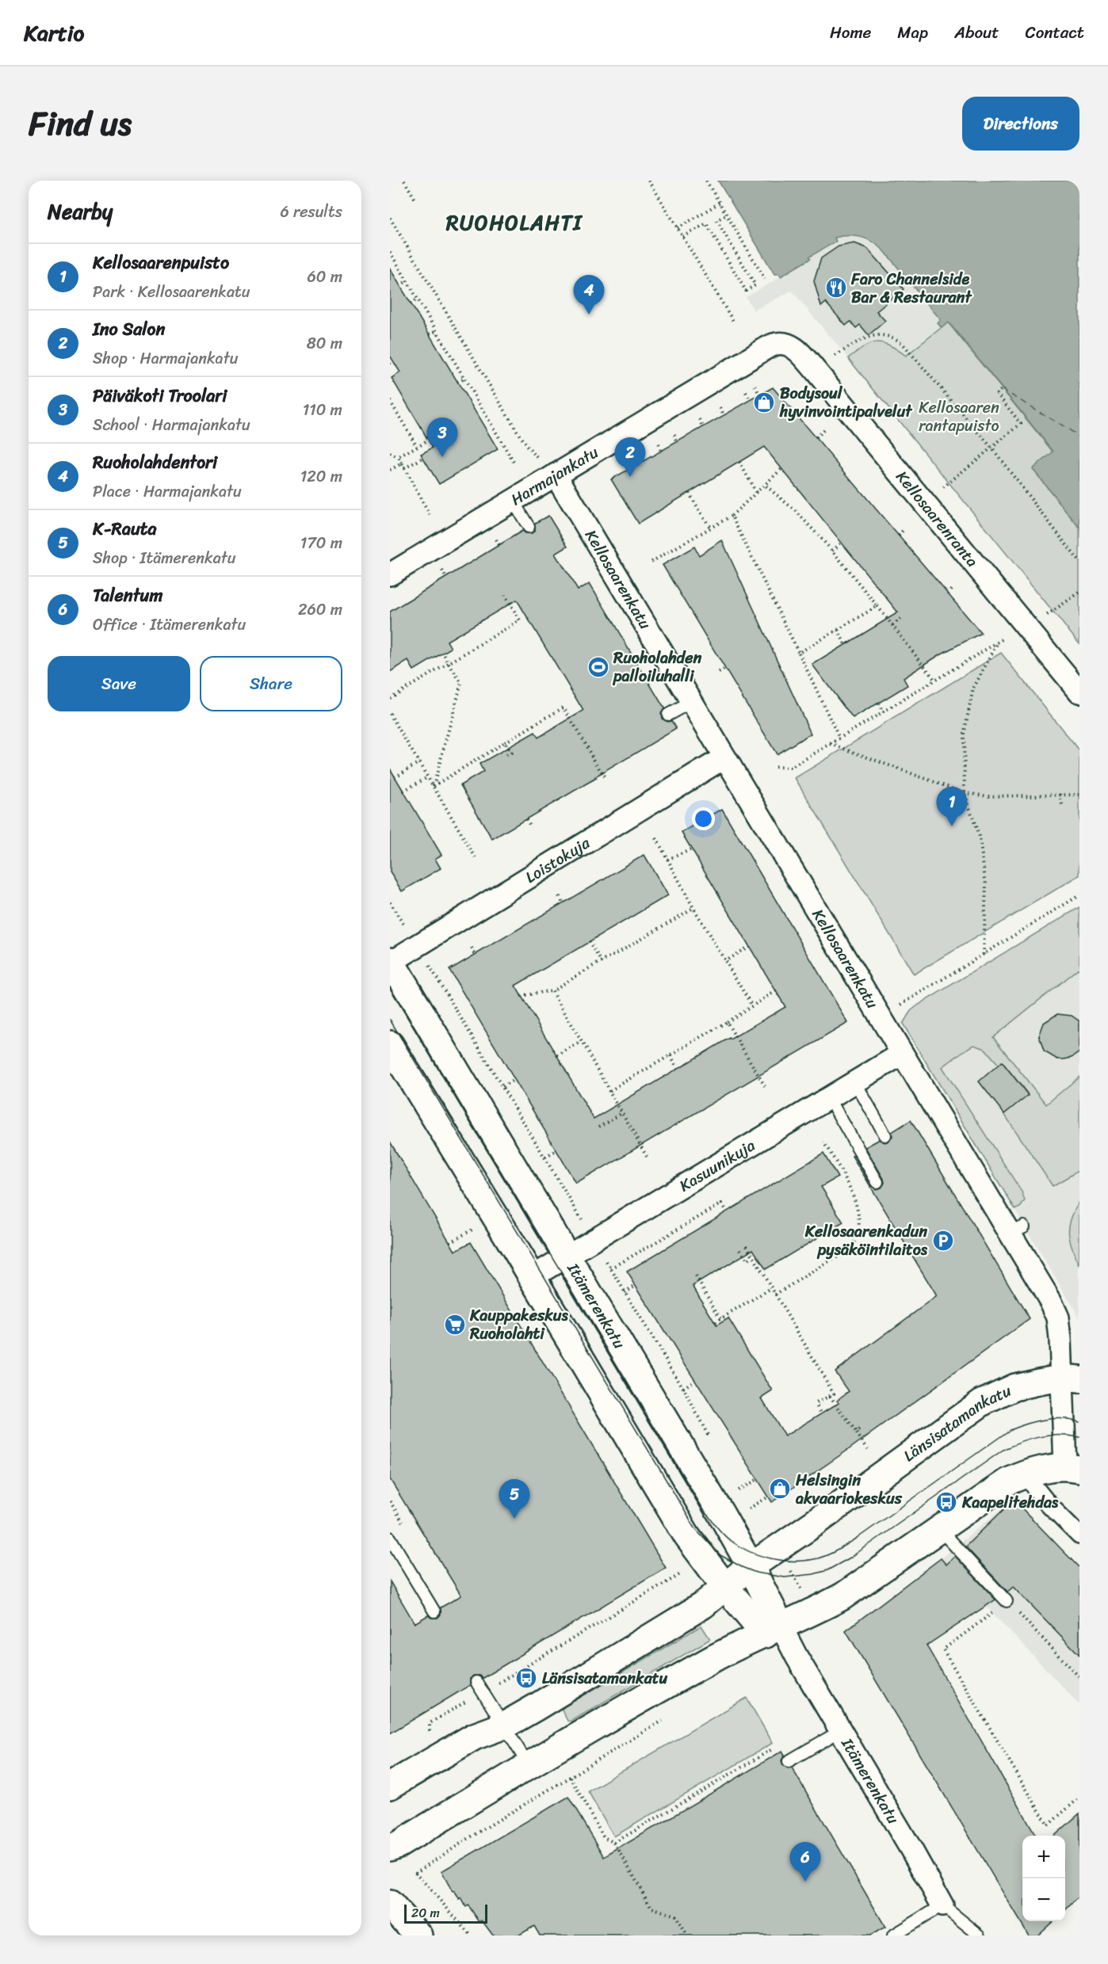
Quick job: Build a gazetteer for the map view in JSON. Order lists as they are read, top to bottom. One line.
{"streets":{"main road":["Itämerenkatu","Länsisatamankatu"],"street":["Harmajankatu","Kellosaarenranta","Kellosaarenkatu","Loistokuja","Kasuunikuja"]},"crossings":[["Harmajankatu","Kellosaarenranta"],["Harmajankatu","Kellosaarenkatu"],["Kellosaarenkatu","Loistokuja"],["Kellosaarenkatu","Kasuunikuja"],["Kellosaarenkatu","Länsisatamankatu"],["Loistokuja","Itämerenkatu"],["Kasuunikuja","Itämerenkatu"],["Itämerenkatu","Länsisatamankatu"]],"districts":["RUOHOLAHTI"],"parks":["Kellosaaren rantapuisto"],"places":{"restaurant":["Faro Channelside Bar & Restaurant"],"shop":["Bodysoul hyvinvointipalvelut","Helsingin akvaariokeskus"],"sports":["Ruoholahden palloiluhalli"],"parking":["Kellosaarenkadun pysäköintilaitos"],"supermarket":["Kauppakeskus Ruoholahti"],"bus stop":["Kaapelitehdas","Länsisatamankatu"]},"scale_bar":"20 m","page":{"header":"Kartio","nav":["Home","Map","About","Contact"],"title":"Find us","buttons":["Directions",["Save","Share"]],"heading":["Nearby","6 results"],"list":[{"mark":"1","name":"Kellosaarenpuisto","note":"Park · Kellosaarenkatu","value":"60 m"},{"mark":"2","name":"Ino Salon","note":"Shop · Harmajankatu","value":"80 m"},{"mark":"3","name":"Päiväkoti Troolari","note":"School · Harmajankatu","value":"110 m"},{"mark":"4","name":"Ruoholahdentori","note":"Place · Harmajankatu","value":"120 m"},{"mark":"5","name":"K-Rauta","note":"Shop · Itämerenkatu","value":"170 m"},{"mark":"6","name":"Talentum","note":"Office · Itämerenkatu","value":"260 m"}],"pins":["4","3","2","1","5","6"],"map_buttons":["+","−"],"scale":"20 m"}}
